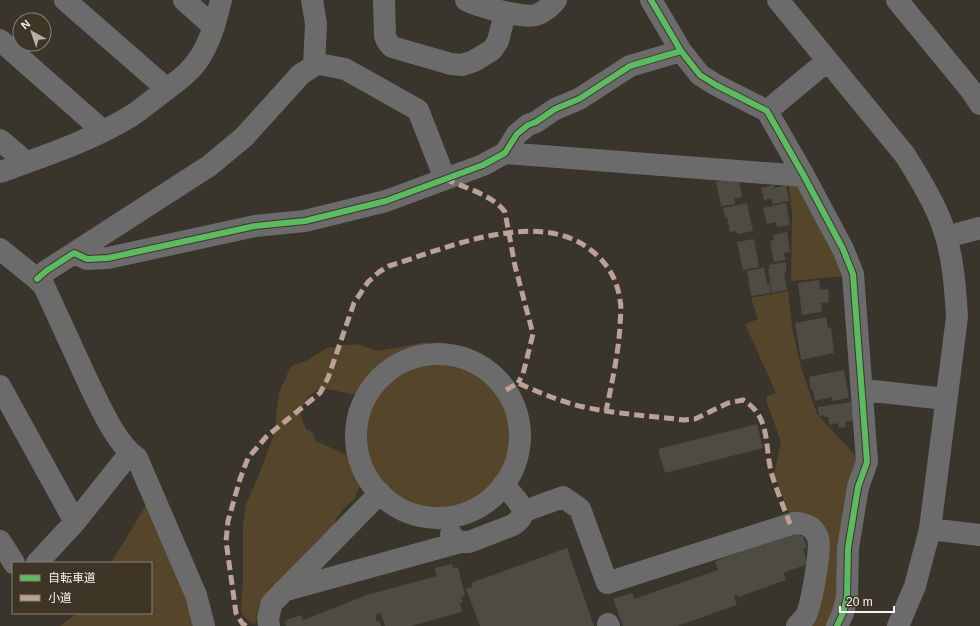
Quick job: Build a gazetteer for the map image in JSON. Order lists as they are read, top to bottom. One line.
{"legend":["自転車道","小道"],"scale_bar":"20 m","north":"top left"}
